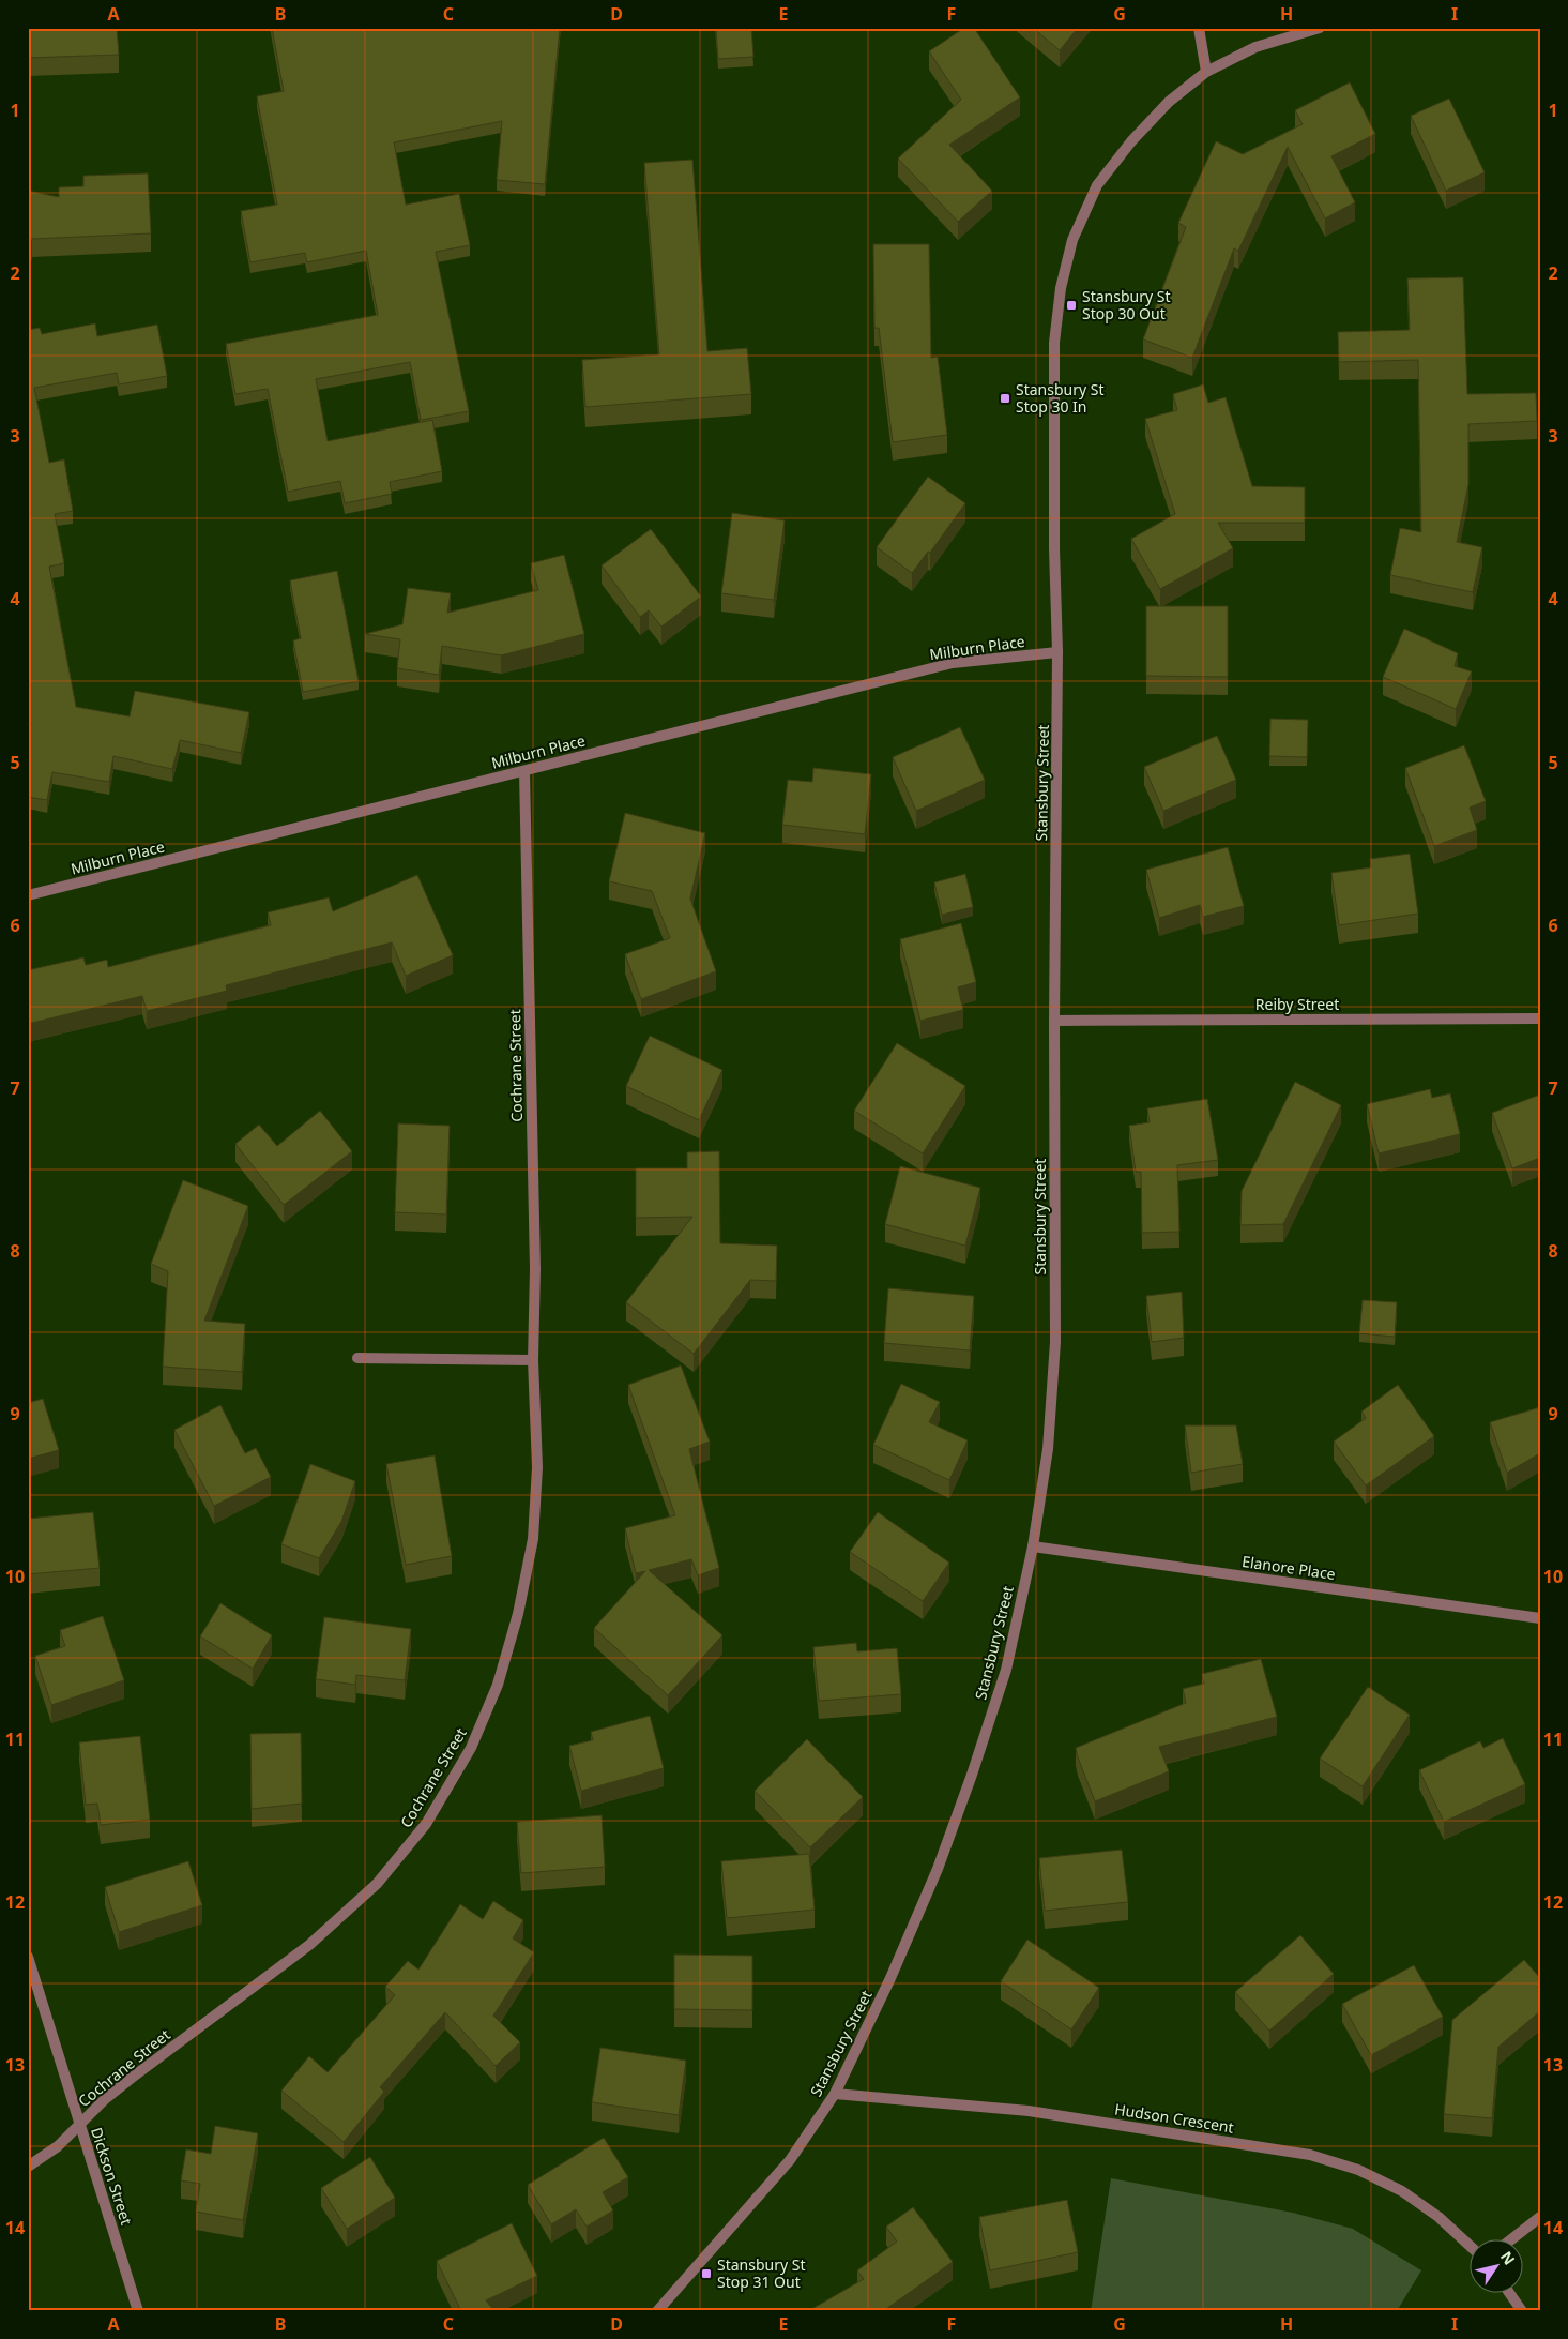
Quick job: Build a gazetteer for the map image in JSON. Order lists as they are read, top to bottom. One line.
{"streets":{"street":["Milburn Place","Stansbury Street","Reiby Street","Cochrane Street","Elanore Place","Hudson Crescent","Dickson Street"]},"crossings":[["Milburn Place","Stansbury Street"],["Milburn Place","Cochrane Street"],["Stansbury Street","Reiby Street"],["Stansbury Street","Elanore Place"],["Stansbury Street","Hudson Crescent"],["Cochrane Street","Dickson Street"]],"places":{"transit":["Stansbury St Stop 30 Out","Stansbury St Stop 30 In","Stansbury St Stop 31 Out"]},"north":"top right","grid":{"columns":["A","B","C","D","E","F","G","H","I"],"rows":["1","2","3","4","5","6","7","8","9","10","11","12","13","14"]}}
